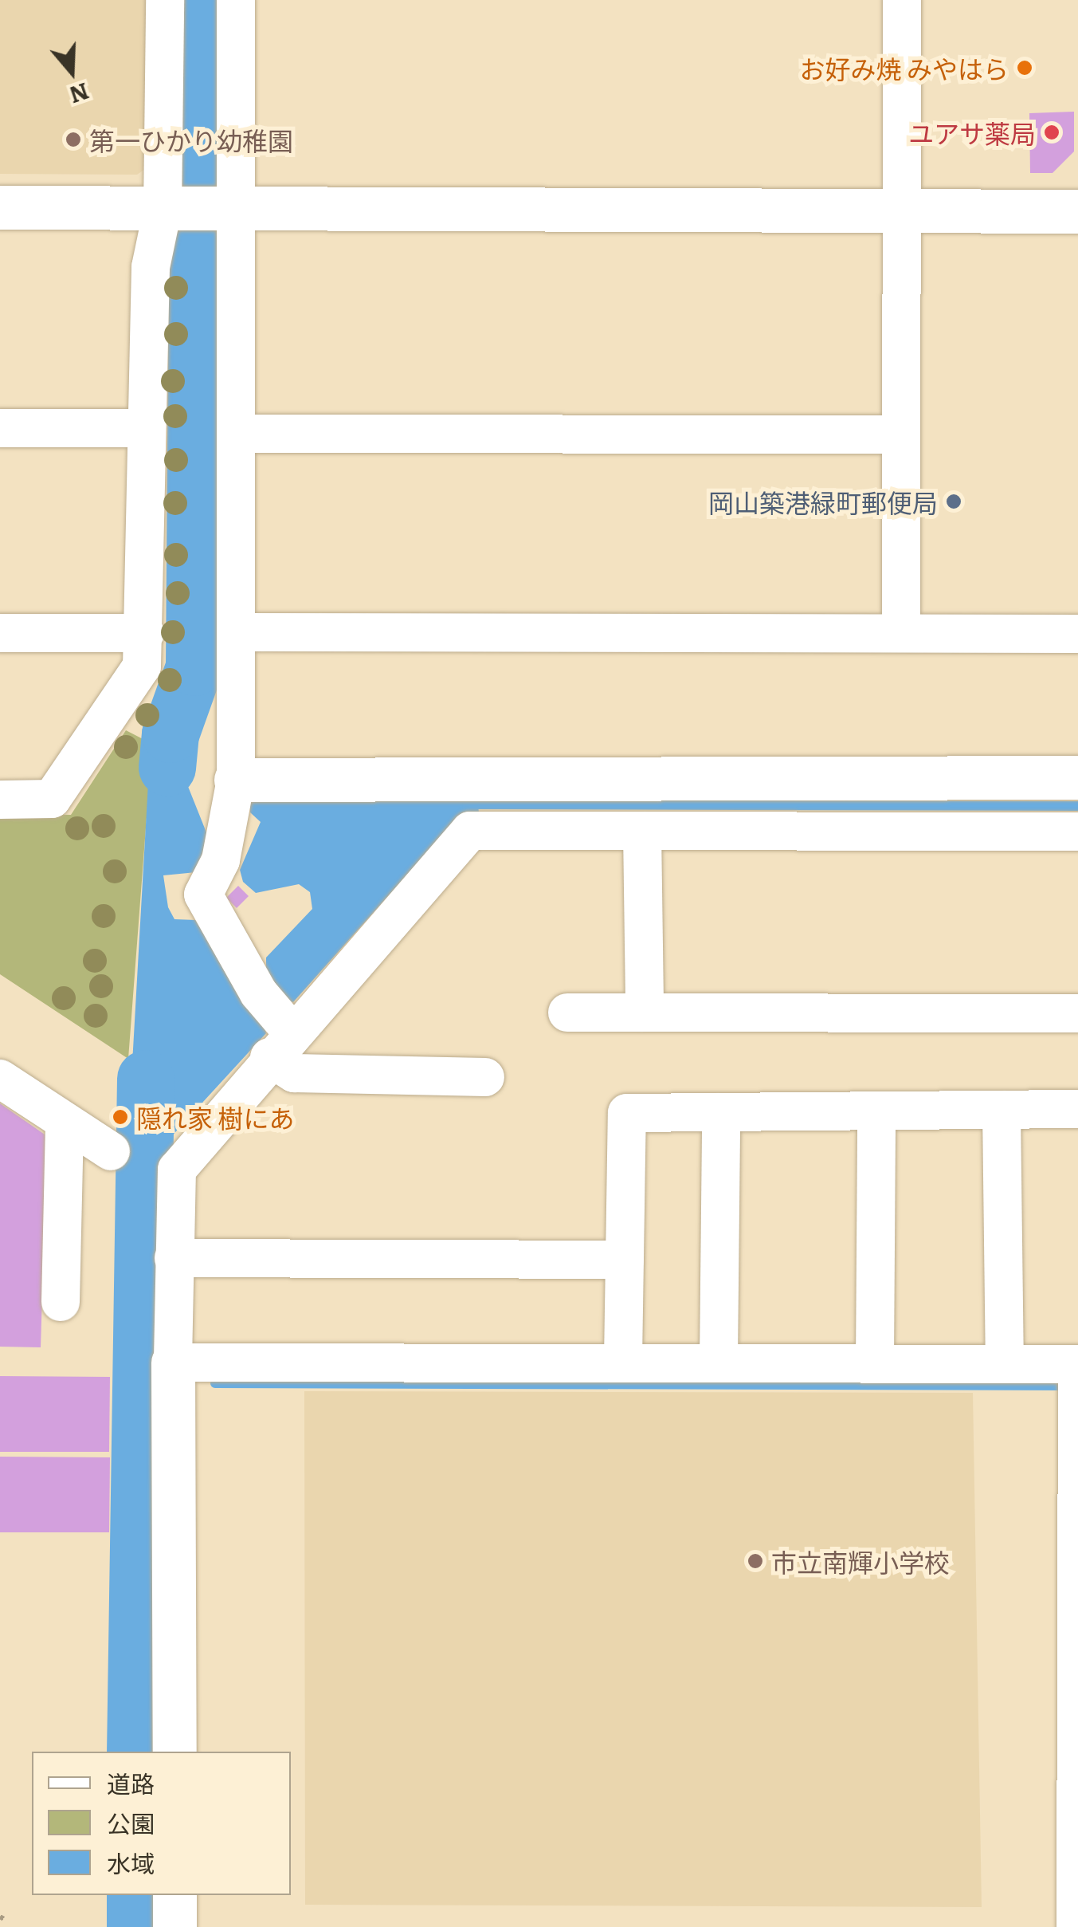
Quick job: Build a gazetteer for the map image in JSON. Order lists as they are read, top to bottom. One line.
{"places":["お好み焼 みやはら","ユアサ薬局","第一ひかり幼稚園","岡山築港緑町郵便局","隠れ家 樹にあ","市立南輝小学校"],"legend":["道路","公園","水域"],"north":"bottom"}
